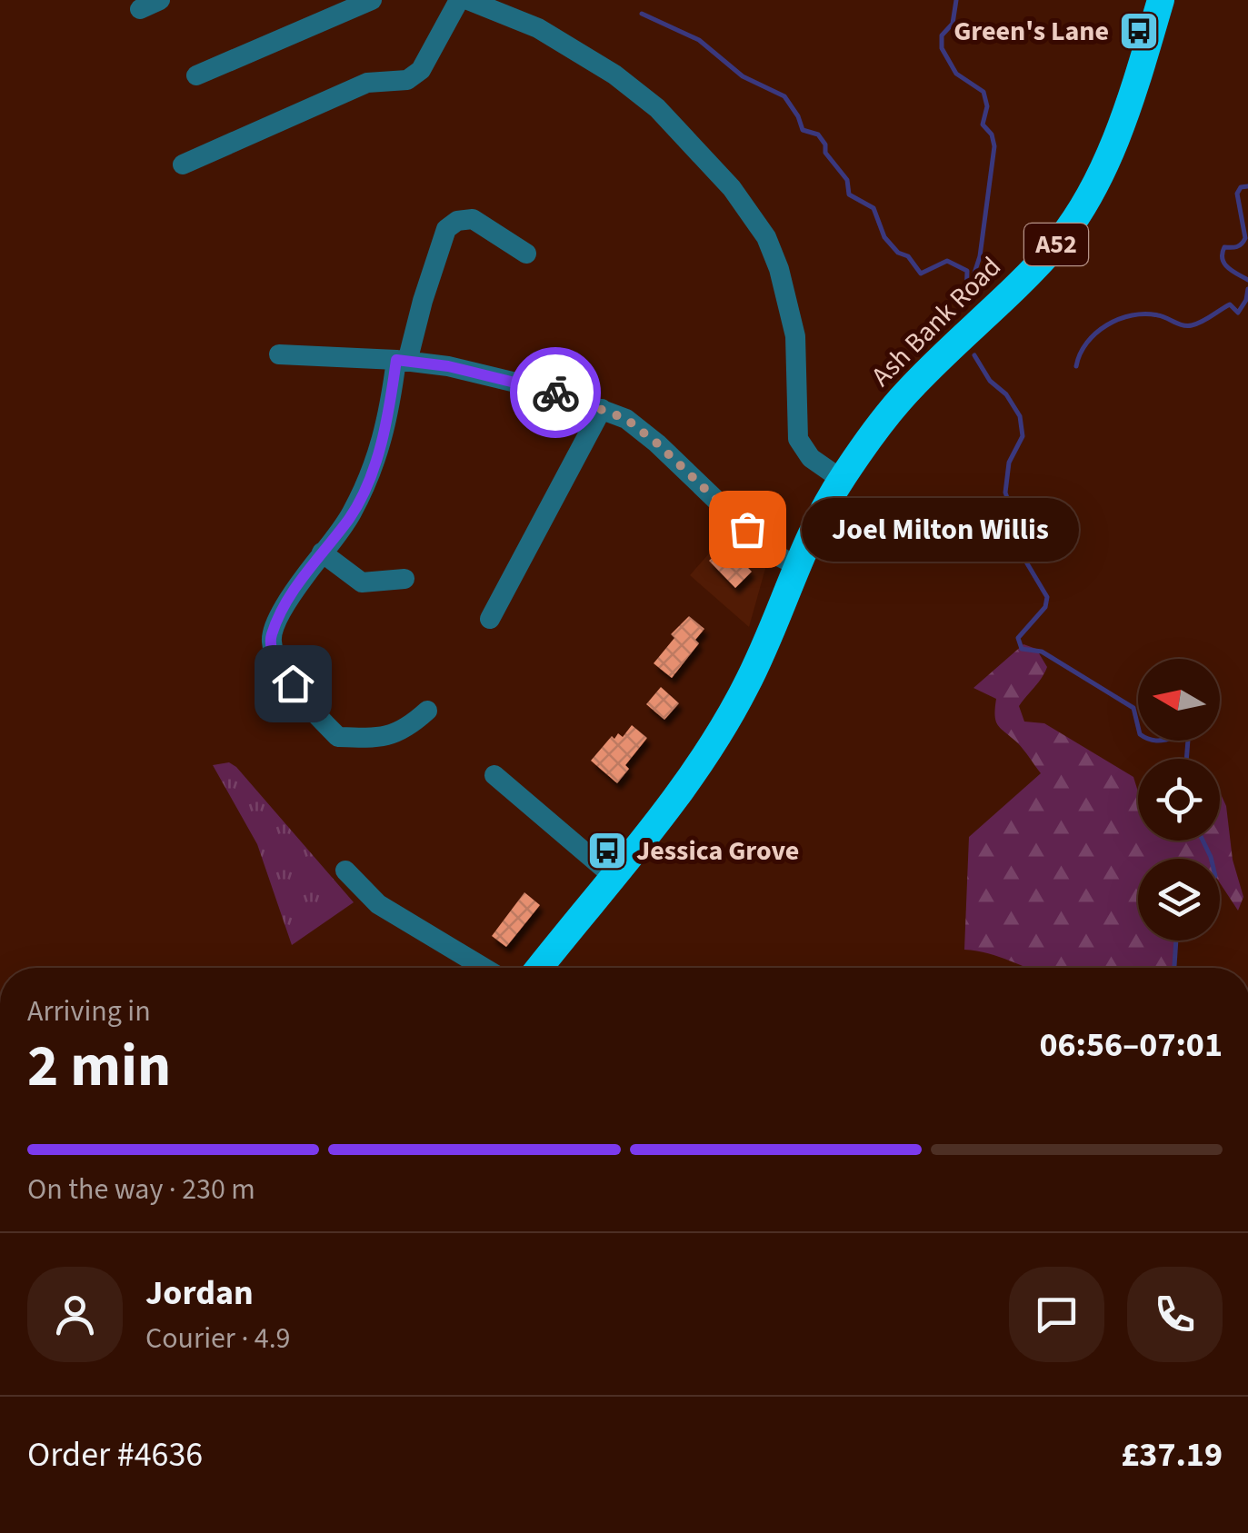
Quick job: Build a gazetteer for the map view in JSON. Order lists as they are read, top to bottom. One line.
{"streets":{"highway":["A52","Ash Bank Road"]},"crossings":[["A52","Ash Bank Road"]],"places":{"bus stop":["Green's Lane","Jessica Grove"],"other":["Joel Milton Willis"]},"north":"left","page":{"bubble":"Joel Milton Willis","heading":["2 min","Arriving in","06:56–07:01"],"panel":["Jordan","Courier · 4.9","Order #4636","£37.19"],"bar":"On the way · 230 m"}}
